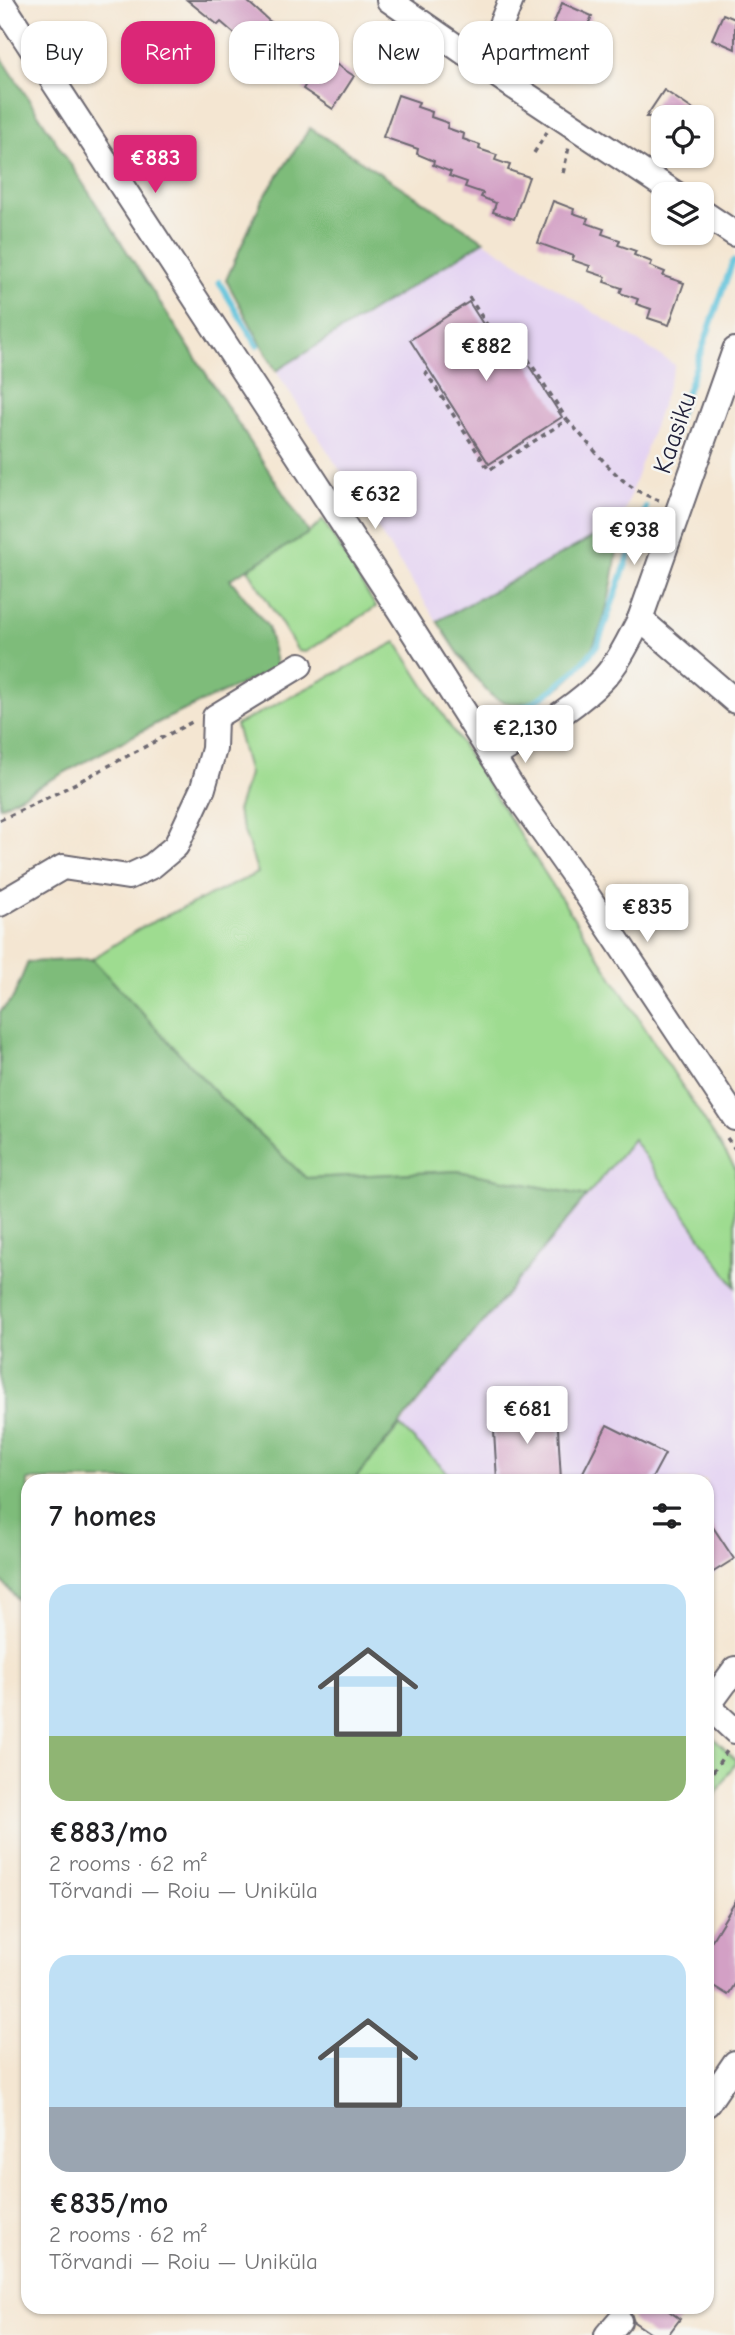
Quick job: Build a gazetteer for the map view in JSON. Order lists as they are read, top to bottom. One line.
{"streets":{"street":["Kaasiku"]},"page":{"chip":["Buy","Rent","Filters","New","Apartment"],"price":["€883","€882","€632","€938","€2,130","€835","€681"],"heading":"7 homes","list":[{"name":"€883/mo","note":"2 rooms · 62 m² · Tõrvandi — Roiu — Uniküla"},{"name":"€835/mo","note":"2 rooms · 62 m² · Tõrvandi — Roiu — Uniküla"}]}}
